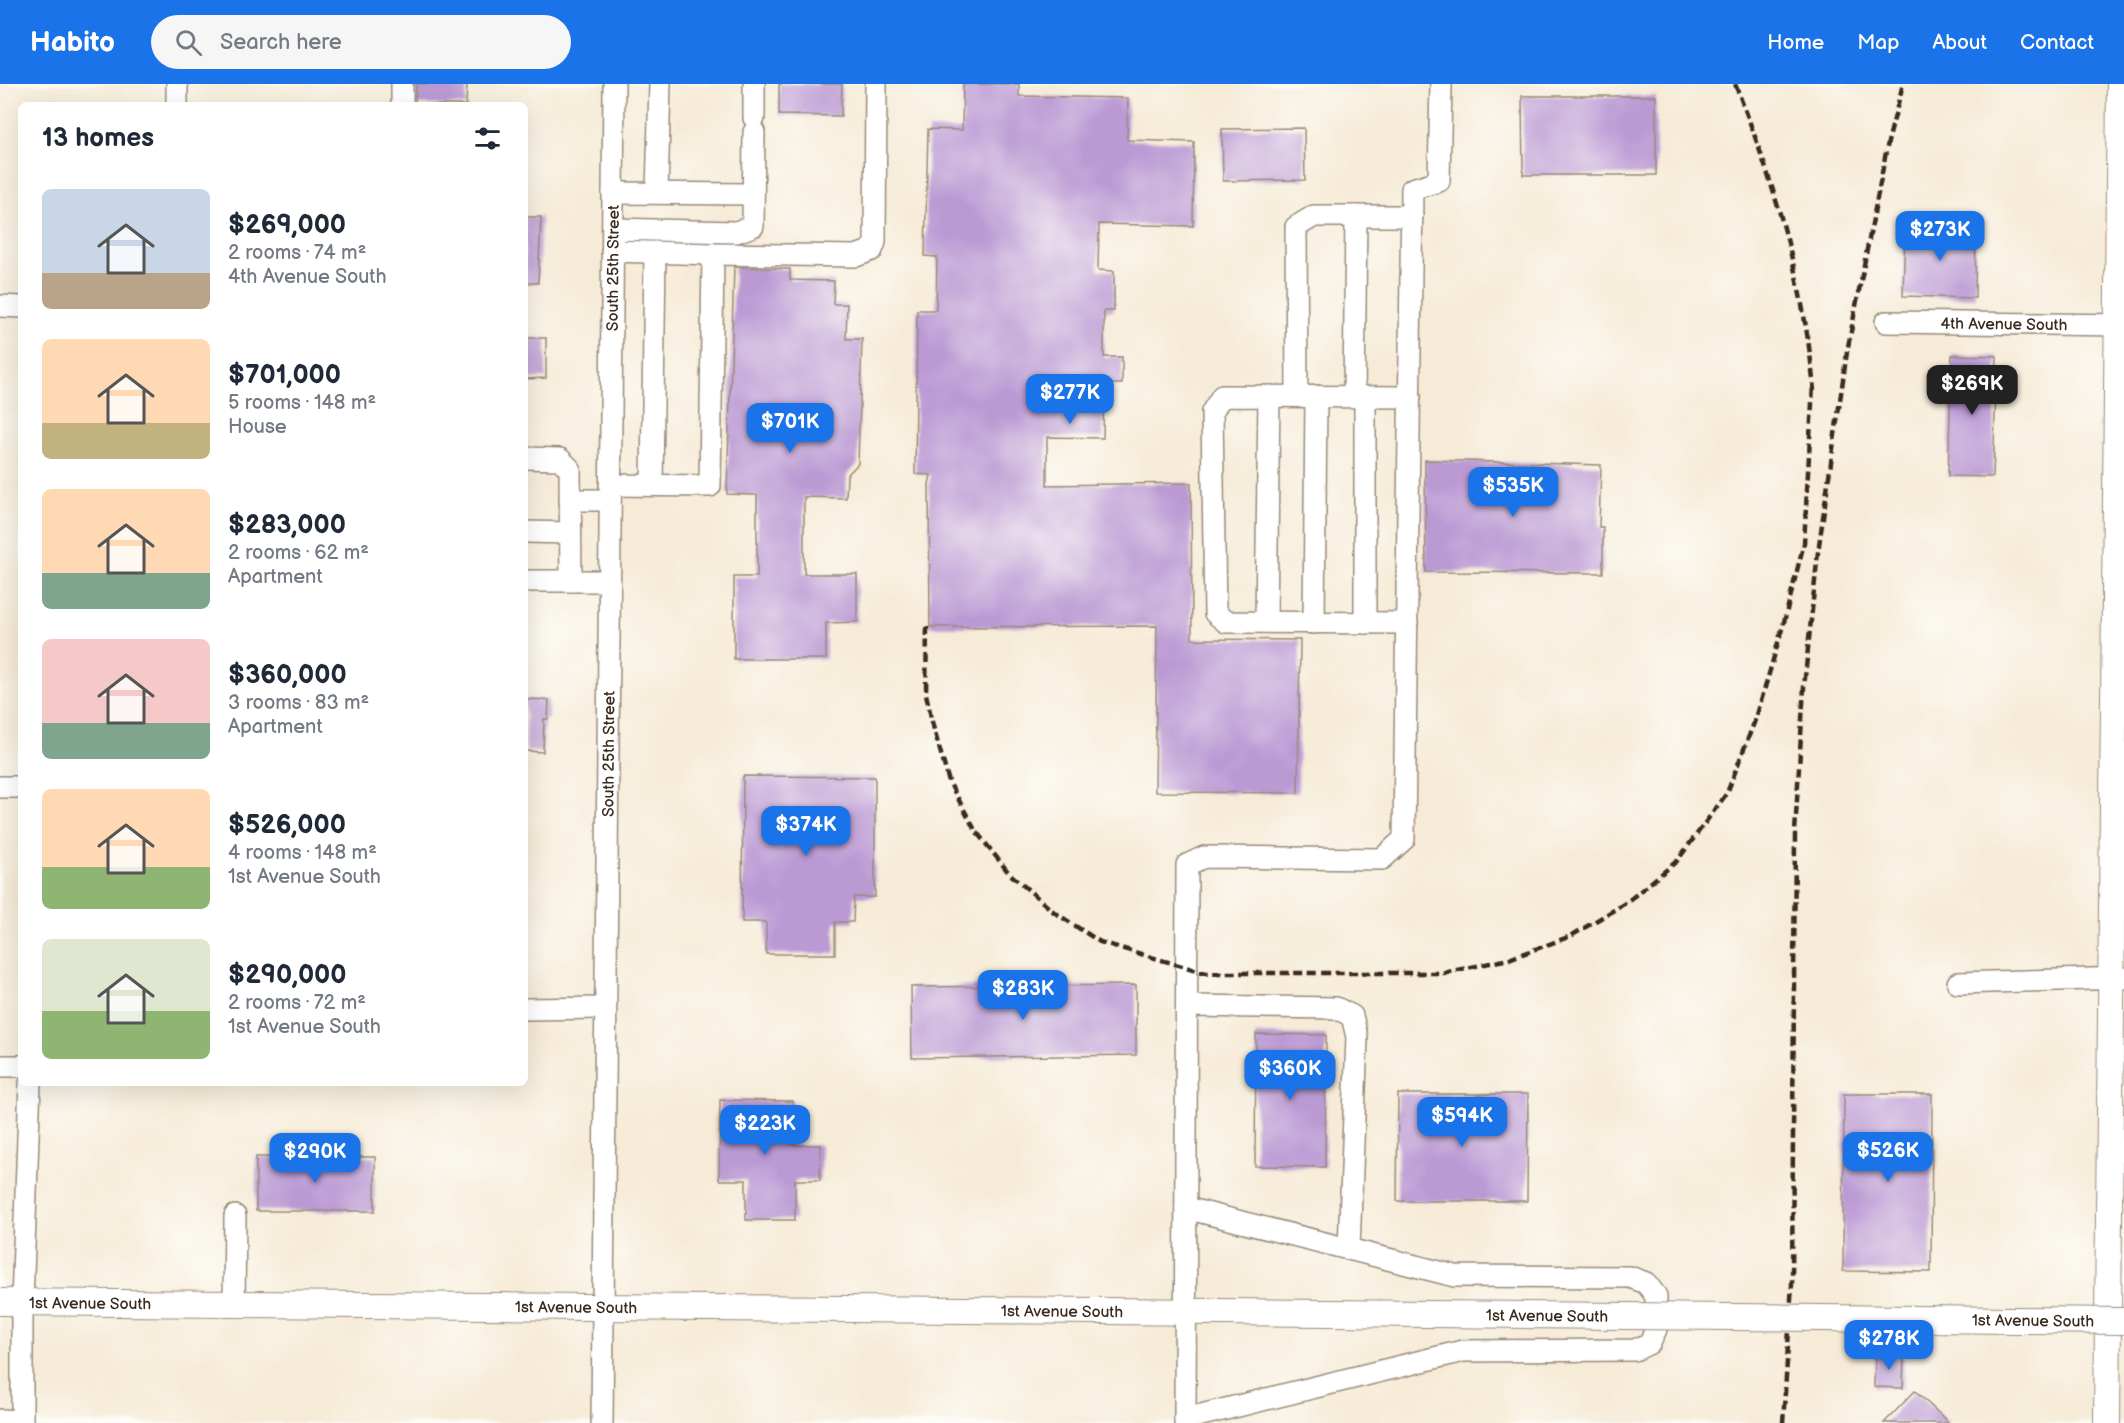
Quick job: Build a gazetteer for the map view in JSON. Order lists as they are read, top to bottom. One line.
{"streets":{"main road":["1st Avenue South"],"street":["South 25th Street","4th Avenue South"]},"crossings":[["South 25th Street","1st Avenue South"]],"page":{"header":"Habito","search":"Search here","nav":["Home","Map","About","Contact"],"heading":"13 homes","list":[{"name":"$269,000","note":"2 rooms · 74 m² · 4th Avenue South"},{"name":"$701,000","note":"5 rooms · 148 m² · House"},{"name":"$283,000","note":"2 rooms · 62 m² · Apartment"},{"name":"$360,000","note":"3 rooms · 83 m² · Apartment"},{"name":"$526,000","note":"4 rooms · 148 m² · 1st Avenue South"},{"name":"$290,000","note":"2 rooms · 72 m² · 1st Avenue South"}],"price":["$273K","$269K","$277K","$701K","$535K","$374K","$283K","$360K","$594K","$223K","$526K","$290K","$278K"]}}
